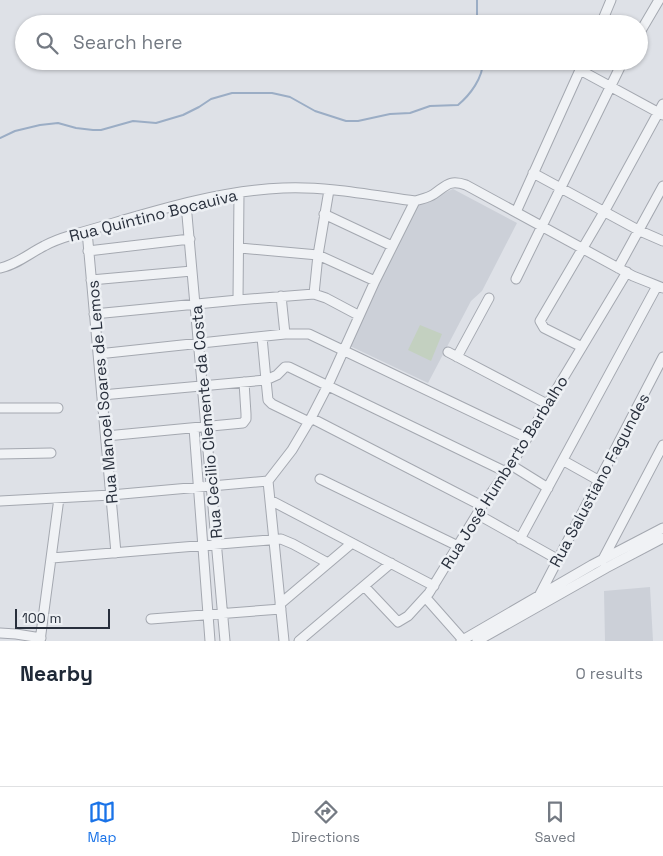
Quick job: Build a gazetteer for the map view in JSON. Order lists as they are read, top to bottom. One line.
{"streets":{"street":["Rua Quintino Bocauiva","Rua Manoel Soares de Lemos","Rua Cecilio Clemente da Costa","Rua José Humberto Barbalho","Rua Salustiano Fagundes"]},"crossings":[["Rua Quintino Bocauiva","Rua Manoel Soares de Lemos"],["Rua Quintino Bocauiva","Rua Cecilio Clemente da Costa"]],"scale_bar":"100 m","page":{"search":"Search here","scale":"100 m","heading":["Nearby","0 results"],"nav":["Map","Directions","Saved"]}}
